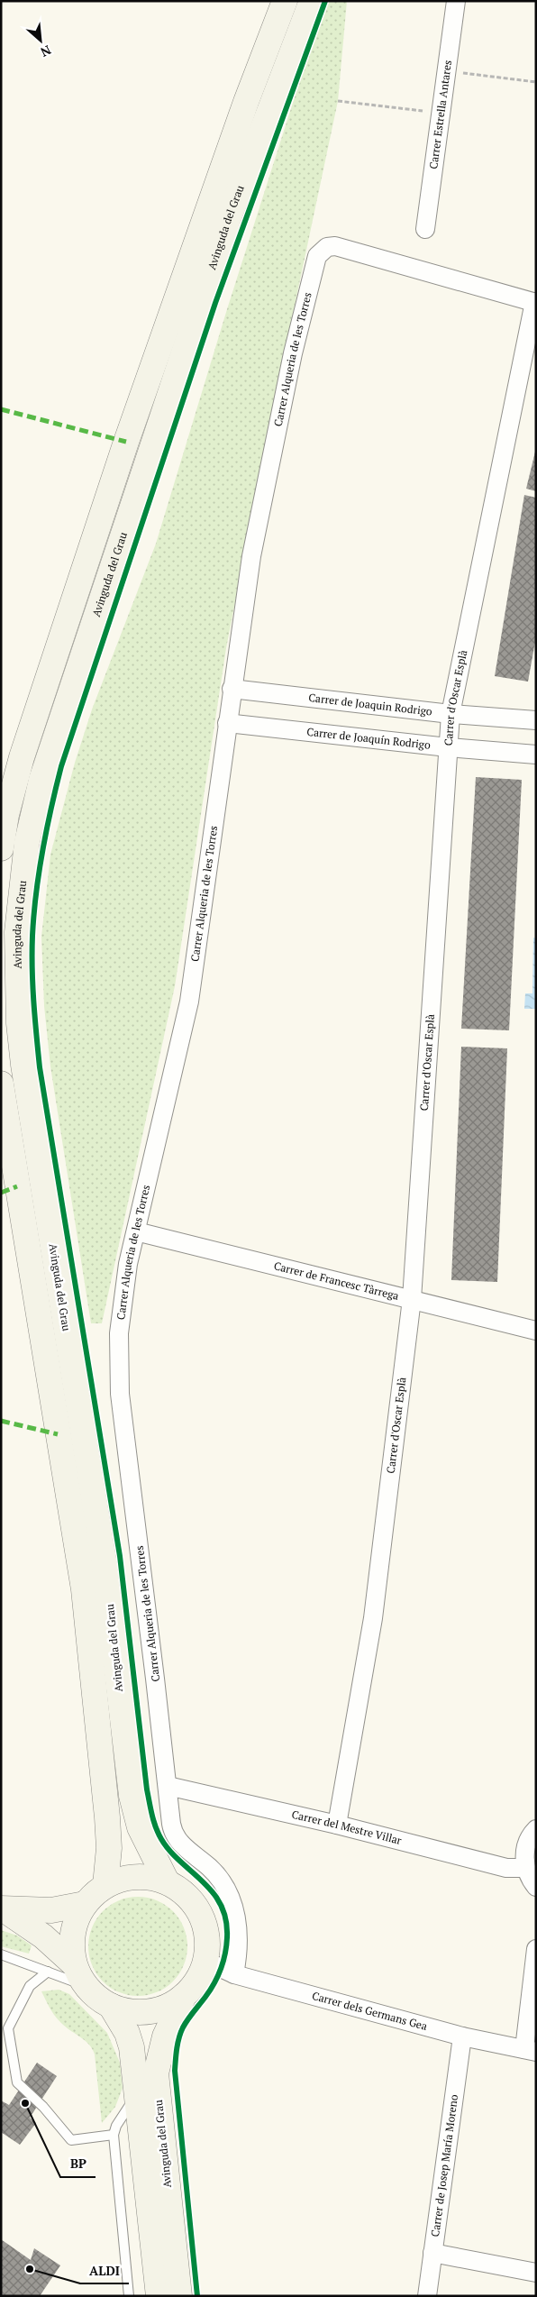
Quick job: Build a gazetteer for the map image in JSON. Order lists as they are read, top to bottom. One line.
{"streets":{"main road":["Avinguda del Grau"],"street":["Carrer Estrella Antares","Carrer Alqueria de les Torres","Carrer d'Oscar Esplà","Carrer de Joaquin Rodrigo","Carrer de Joaquín Rodrigo","Carrer de Francesc Tàrrega","Carrer del Mestre Villar","Carrer dels Germans Gea","Carrer de Josep María Moreno"]},"crossings":[["Avinguda del Grau","Carrer dels Germans Gea"],["Carrer Alqueria de les Torres","Carrer d'Oscar Esplà"],["Carrer Alqueria de les Torres","Carrer de Joaquin Rodrigo"],["Carrer Alqueria de les Torres","Carrer de Joaquín Rodrigo"],["Carrer Alqueria de les Torres","Carrer de Francesc Tàrrega"],["Carrer Alqueria de les Torres","Carrer del Mestre Villar"],["Carrer d'Oscar Esplà","Carrer de Joaquin Rodrigo"],["Carrer d'Oscar Esplà","Carrer de Joaquín Rodrigo"],["Carrer d'Oscar Esplà","Carrer de Francesc Tàrrega"],["Carrer d'Oscar Esplà","Carrer del Mestre Villar"],["Carrer dels Germans Gea","Carrer de Josep María Moreno"]],"places":["BP","ALDI"],"north":"bottom right"}
